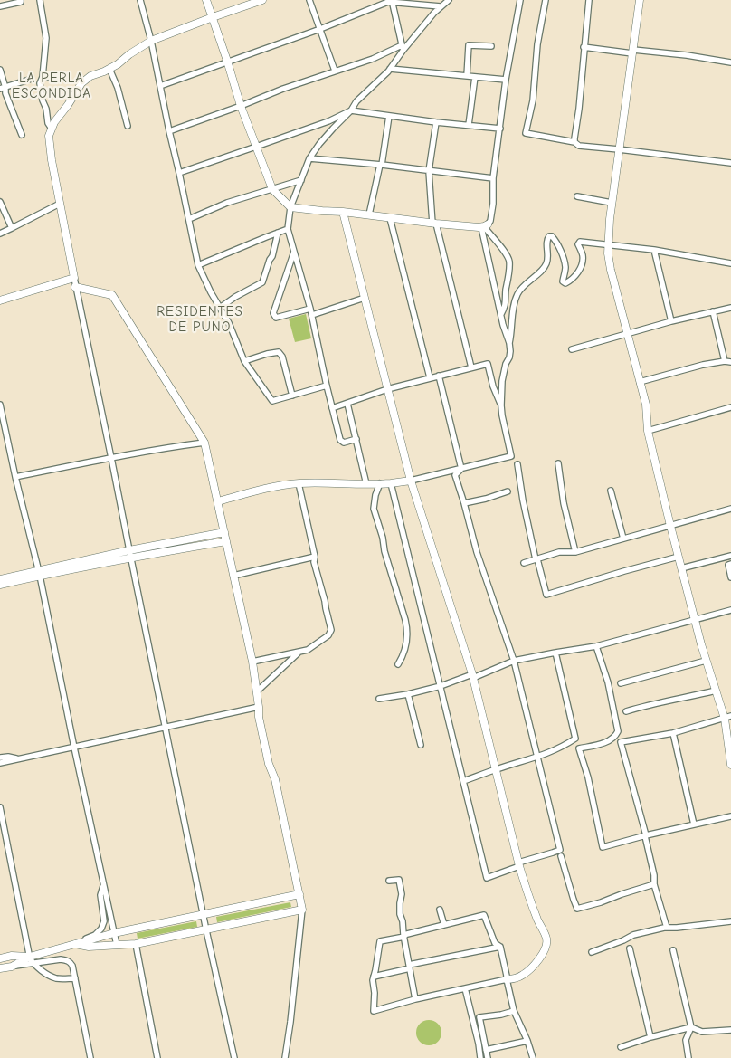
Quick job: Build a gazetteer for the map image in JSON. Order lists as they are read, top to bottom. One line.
{"districts":["LA PERLA ESCONDIDA","RESIDENTES DE PUNO"]}
